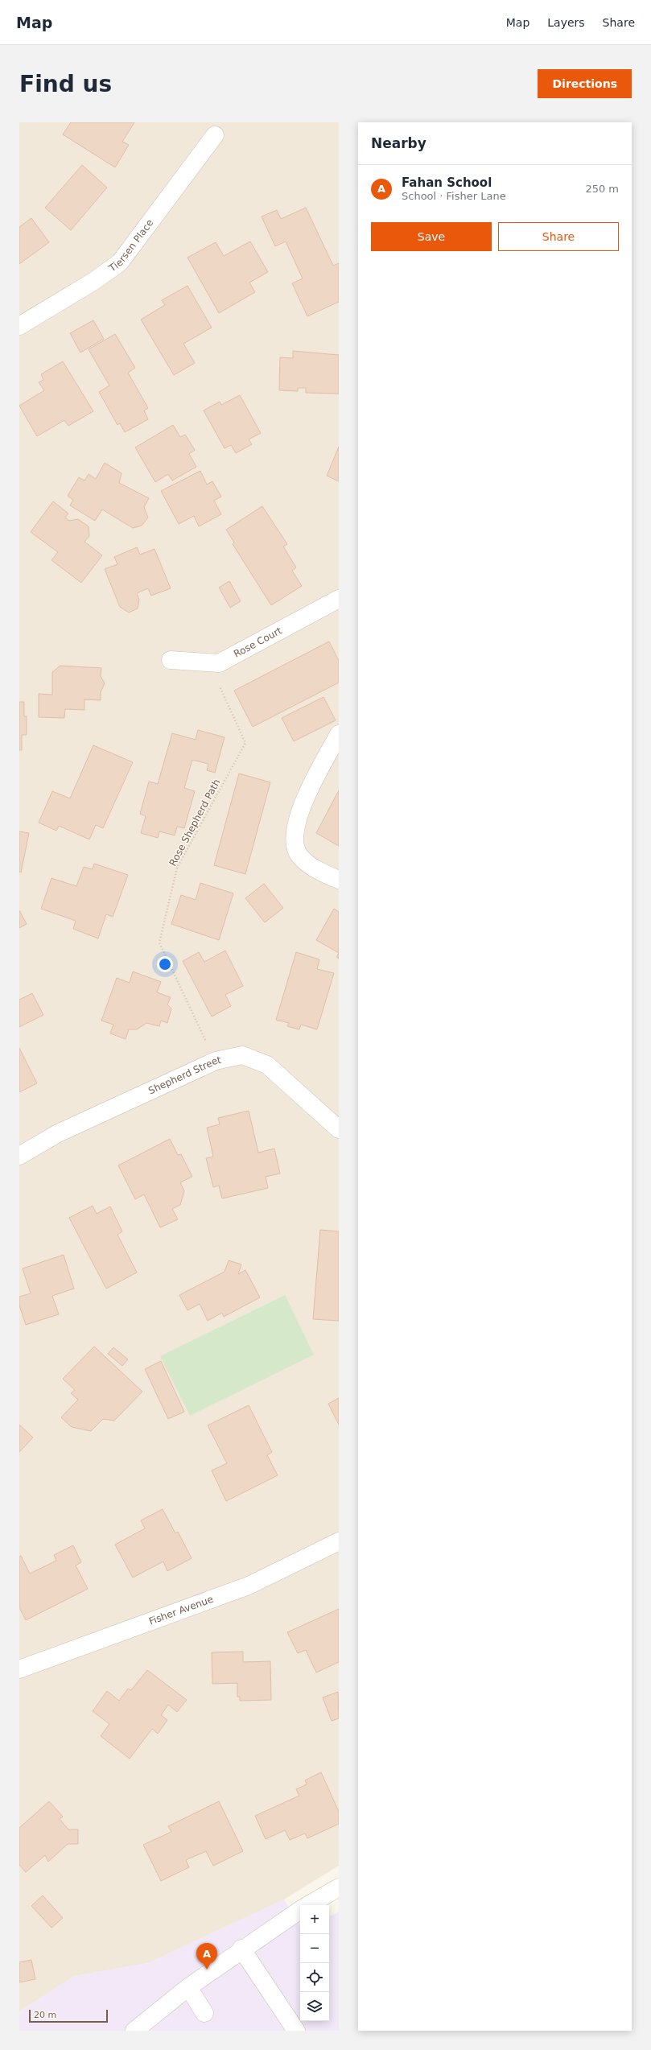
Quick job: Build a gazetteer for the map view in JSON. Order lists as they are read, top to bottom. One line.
{"streets":{"street":["Tiersen Place","Rose Court","Shepherd Street","Fisher Avenue"],"path":["Rose Shepherd Path"]},"crossings":[["Rose Shepherd Path","Shepherd Street"]],"scale_bar":"20 m","page":{"header":"Map","nav":["Map","Layers","Share"],"buttons":["Directions",["Save","Share"]],"title":"Find us","heading":"Nearby","list":[{"mark":"A","name":"Fahan School","note":"School · Fisher Lane","value":"250 m"}],"map_buttons":["+","−"],"pins":"A","scale":"20 m"}}
